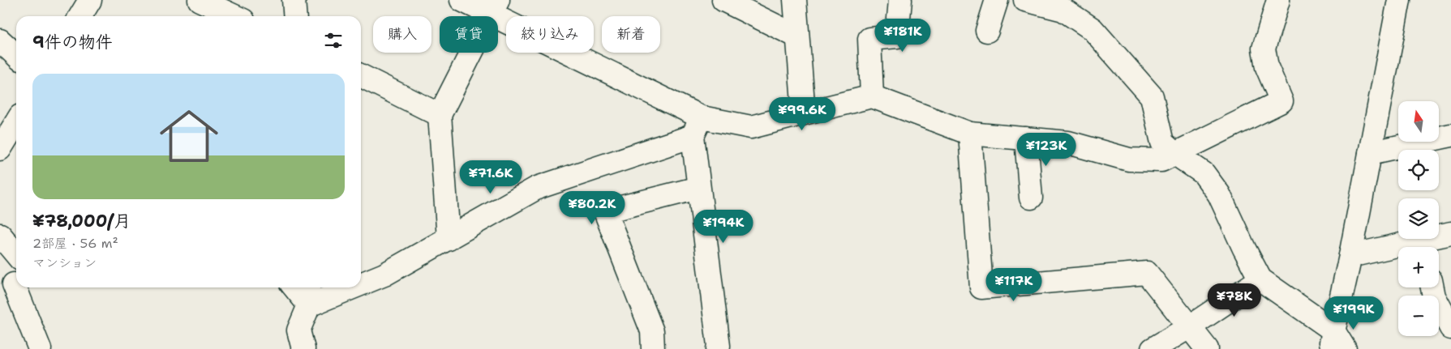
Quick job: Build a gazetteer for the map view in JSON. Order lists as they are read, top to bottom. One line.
{"north":"top","page":{"chip":["購入","賃貸","絞り込み","新着"],"heading":"9件の物件","price":["¥181K","¥99.6K","¥123K","¥71.6K","¥80.2K","¥194K","¥117K","¥78K","¥199K"],"list":[{"name":"¥78,000/月","note":"2部屋 · 56 m² · マンション"}],"map_buttons":["+","−"]}}
